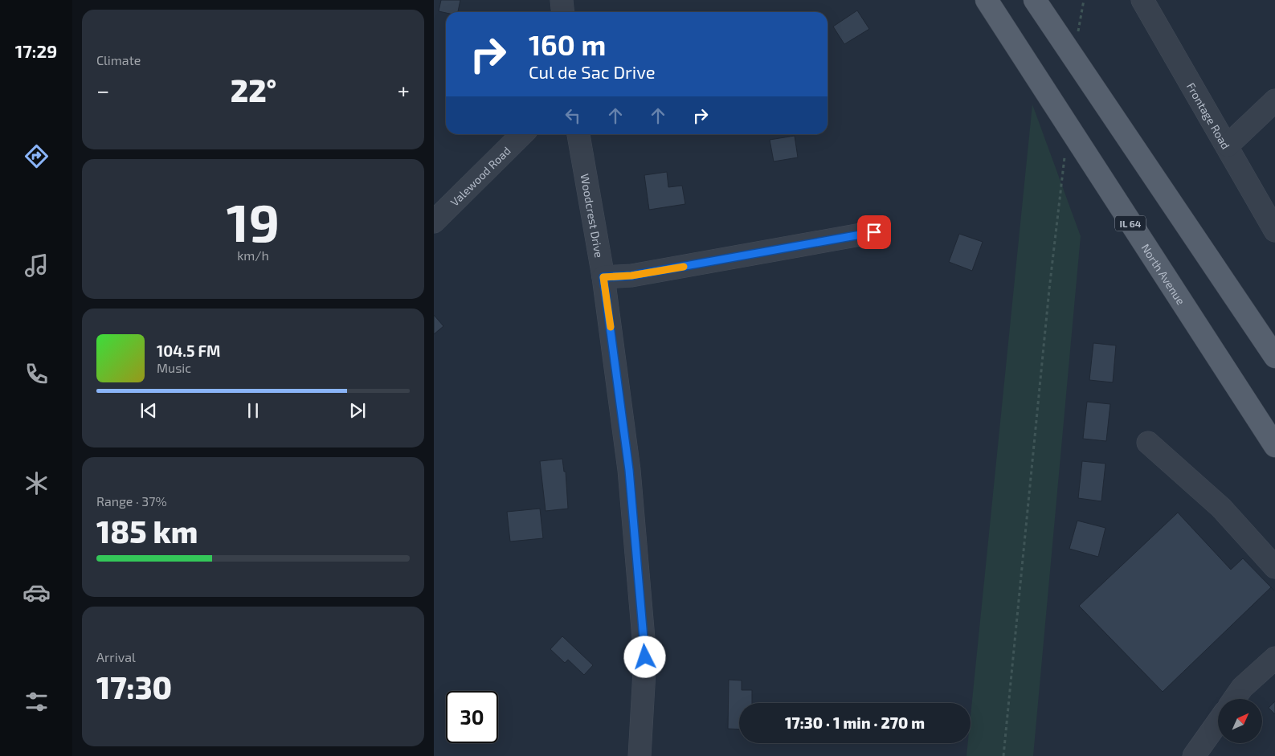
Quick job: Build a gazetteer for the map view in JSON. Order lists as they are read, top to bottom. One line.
{"streets":{"main road":["IL 64","North Avenue"],"street":["Frontage Road","Valewood Road","Woodcrest Drive"]},"north":"top right","page":{"tabs":"17:29","tile":["Climate",["19","km/h"],["Range · 37%","185 km"],["Arrival","17:30"]],"turn":["160 m","Cul de Sac Drive"],"heat":["−","22°","+"],"song":["104.5 FM","Music"],"limit":"30","trip":"17:30 · 1 min · 270 m"}}
